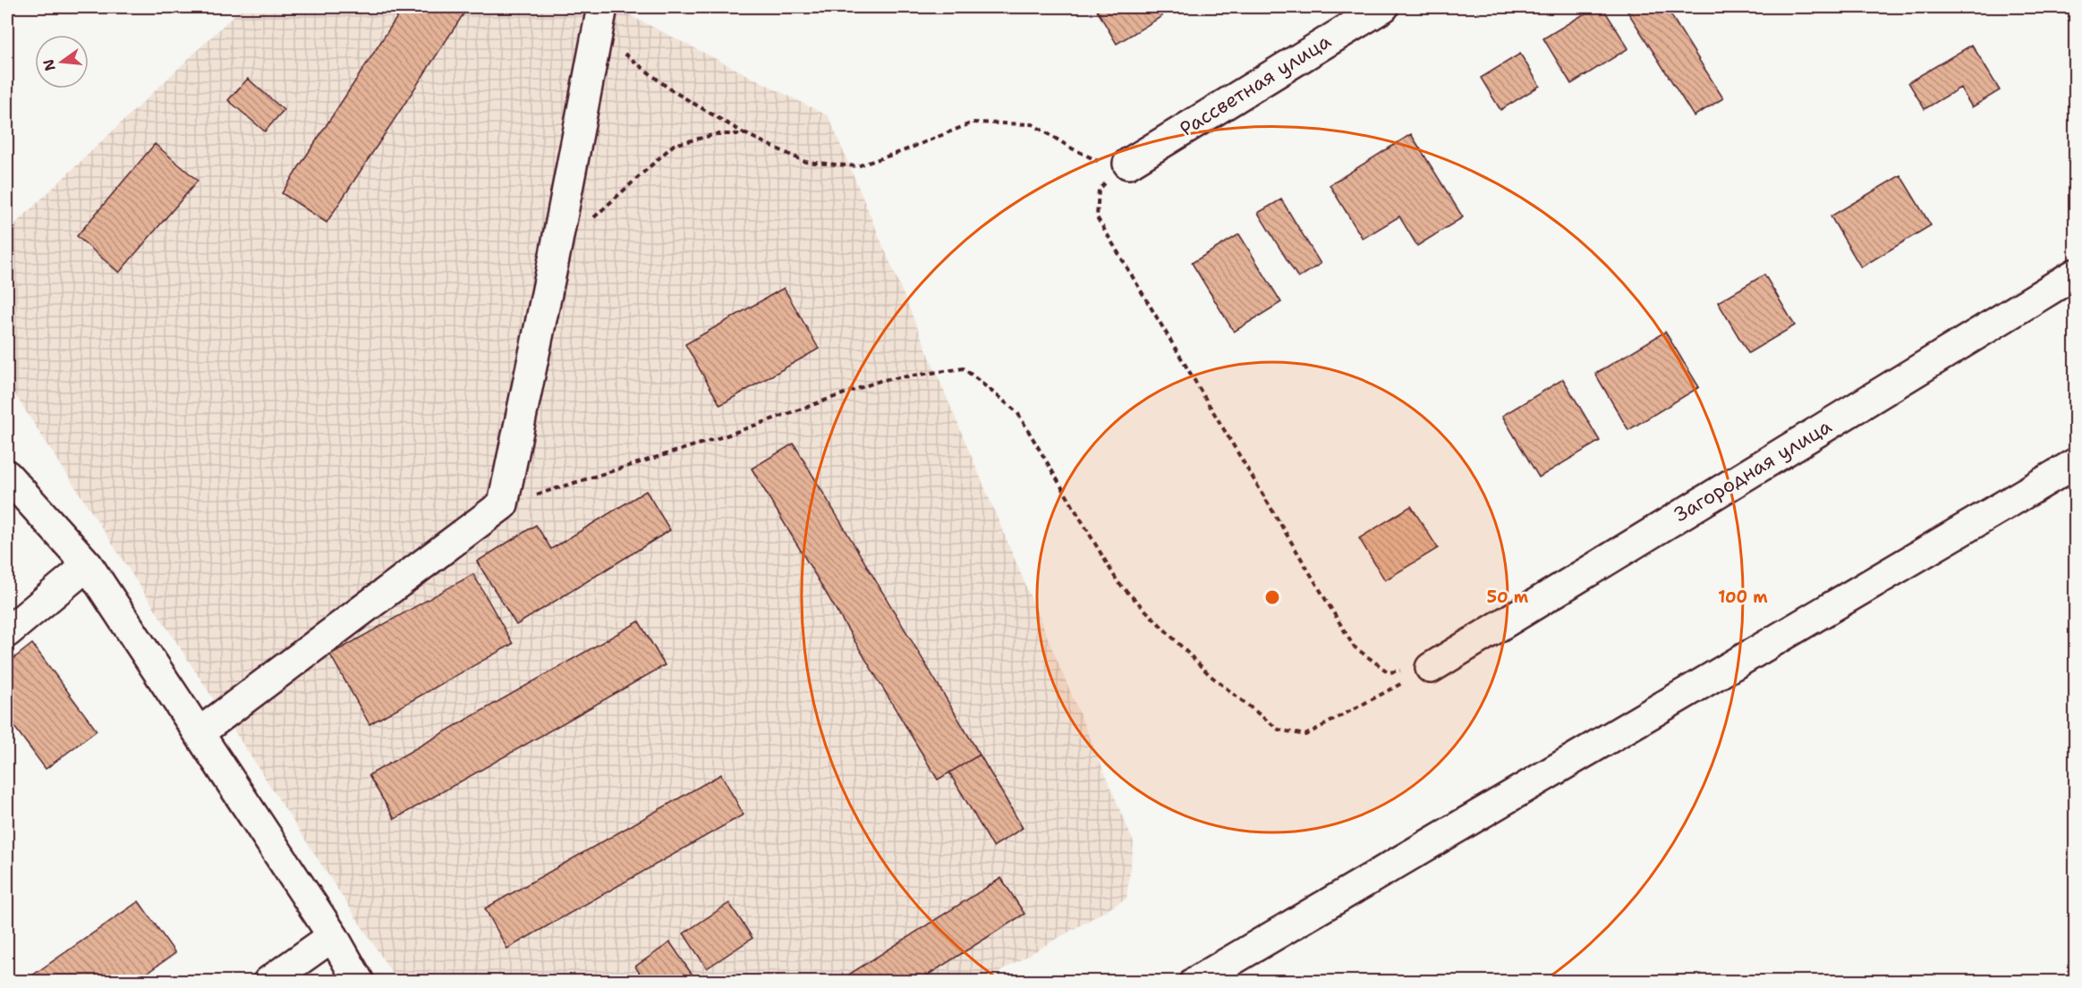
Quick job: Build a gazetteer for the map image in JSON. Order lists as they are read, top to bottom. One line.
{"streets":{"street":["Рассветная улица","Загородная улица"]},"north":"left","rings":["50 m","100 m"]}
